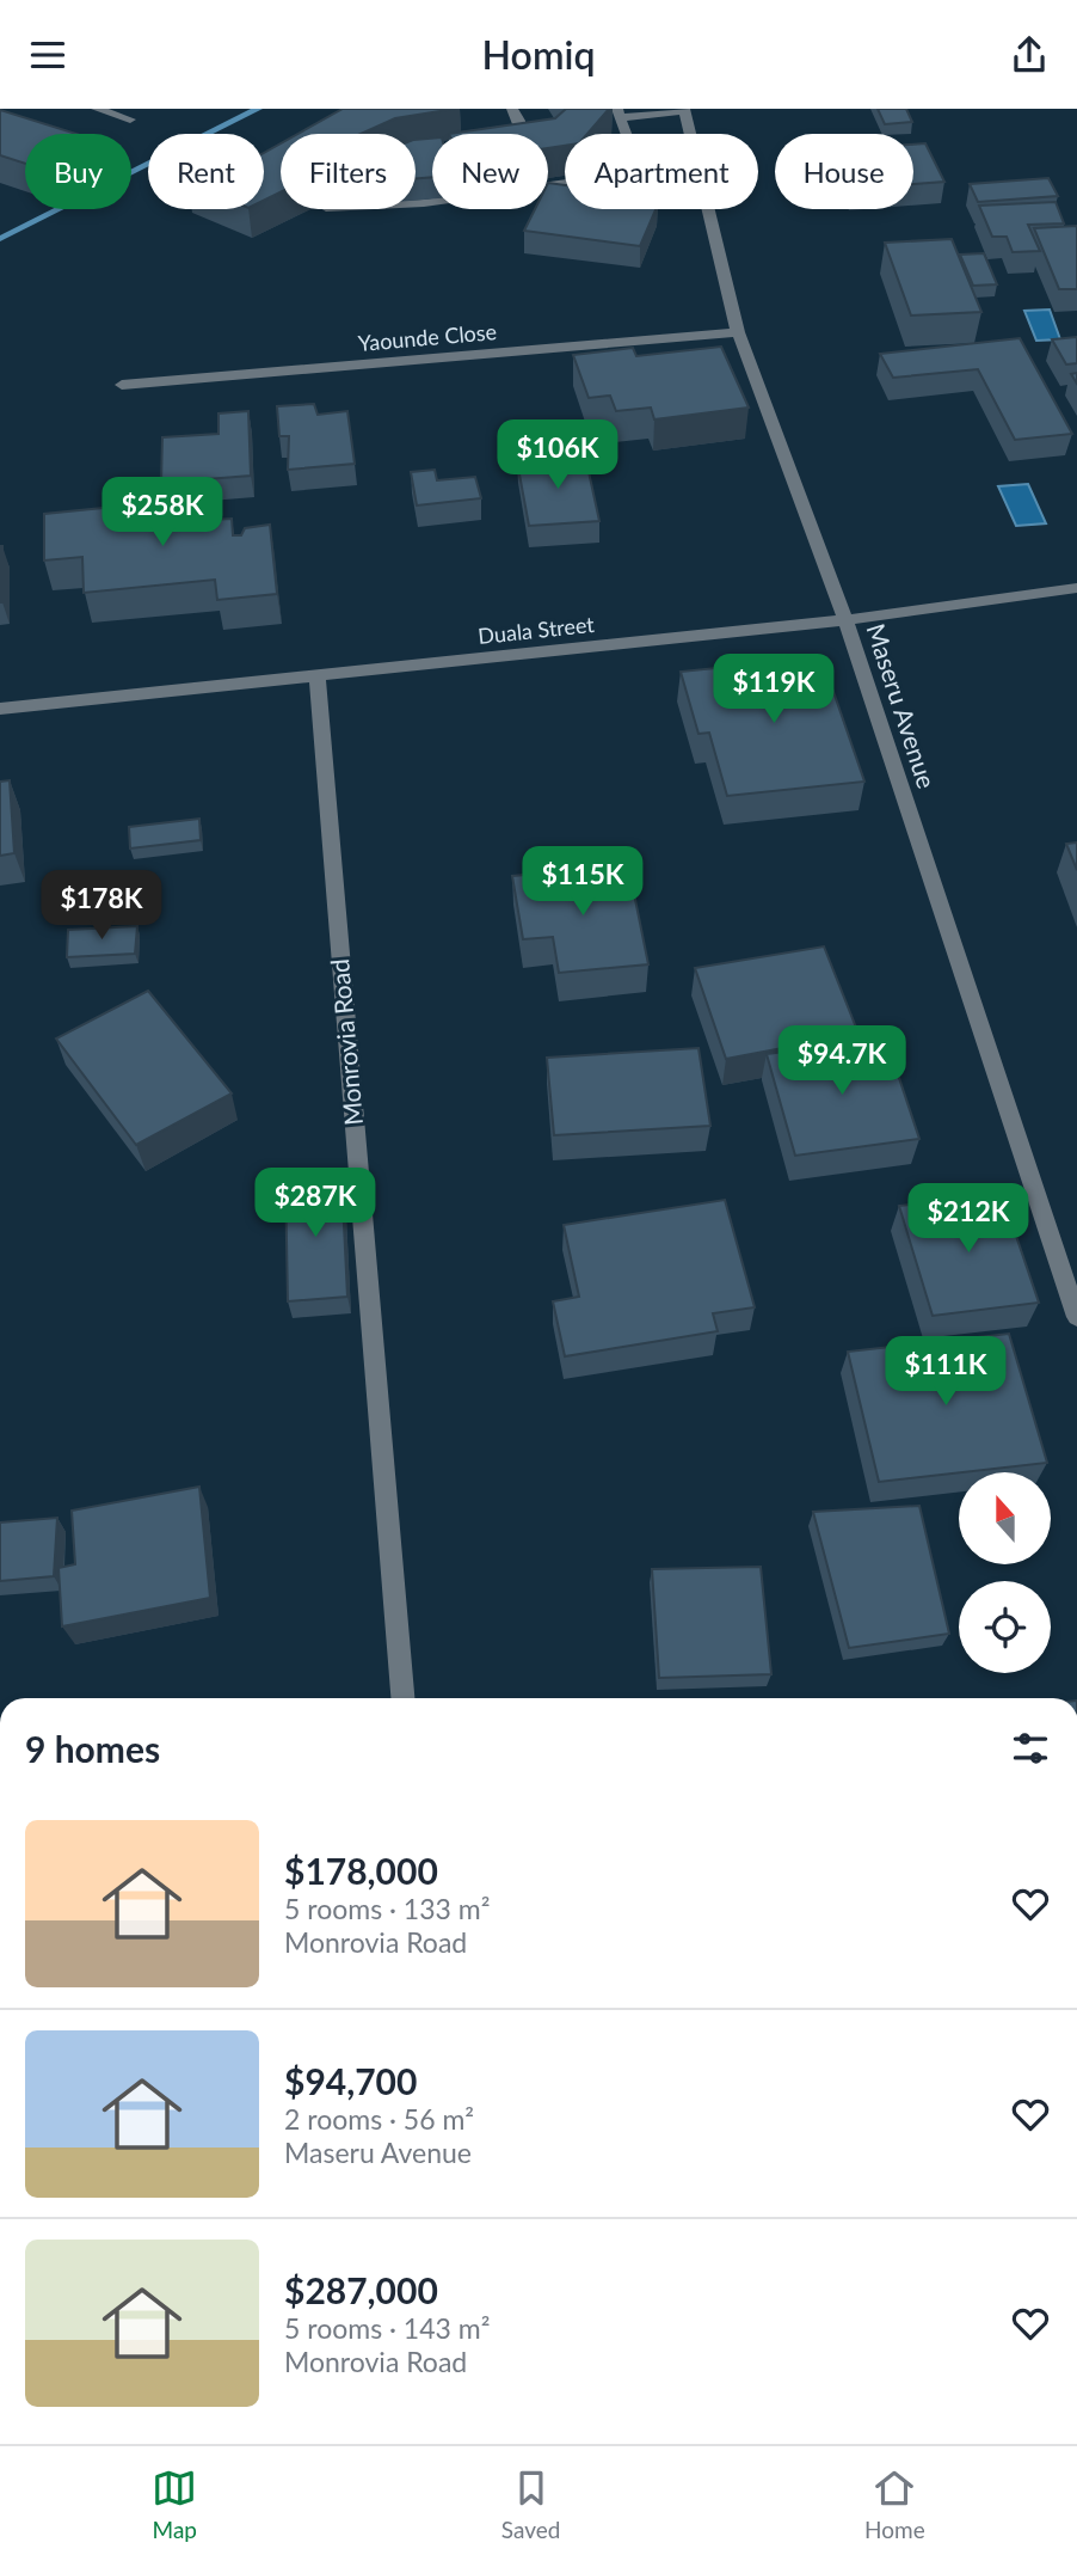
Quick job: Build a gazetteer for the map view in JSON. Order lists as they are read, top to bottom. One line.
{"streets":{"street":["Yaounde Close","Duala Street","Maseru Avenue","Monrovia Road"]},"crossings":[["Yaounde Close","Maseru Avenue"],["Duala Street","Maseru Avenue"],["Duala Street","Monrovia Road"]],"north":"top","page":{"header":"Homiq","chip":["Buy","Rent","Filters","New","Apartment","House"],"price":["$106K","$258K","$119K","$115K","$178K","$94.7K","$287K","$212K","$111K"],"heading":"9 homes","list":[{"name":"$178,000","note":"5 rooms · 133 m² · Monrovia Road"},{"name":"$94,700","note":"2 rooms · 56 m² · Maseru Avenue"},{"name":"$287,000","note":"5 rooms · 143 m² · Monrovia Road"}],"tabs":["Map","Saved","Home"]}}
